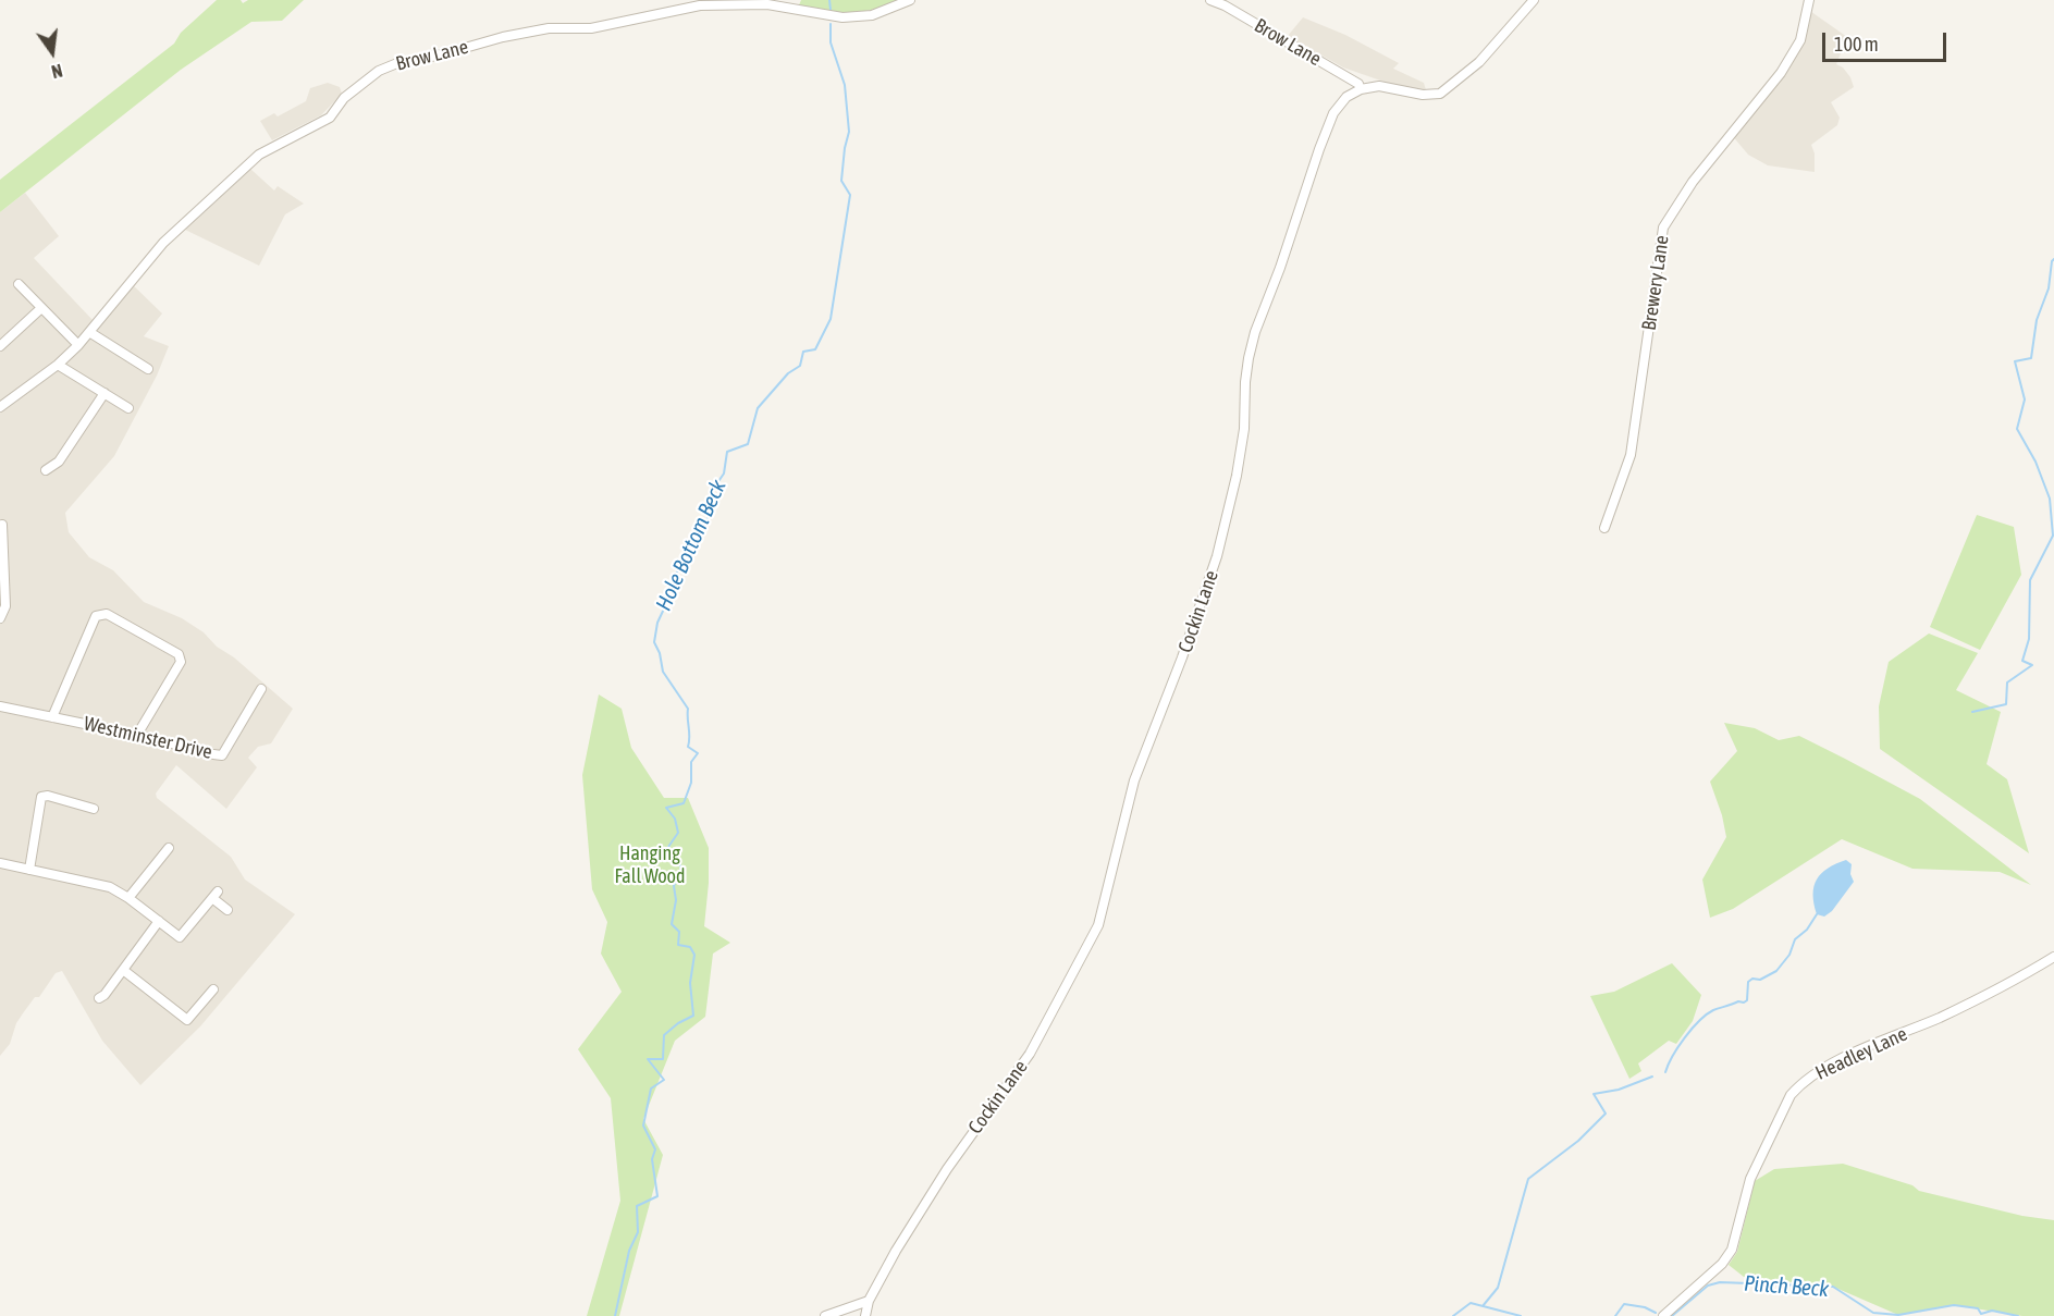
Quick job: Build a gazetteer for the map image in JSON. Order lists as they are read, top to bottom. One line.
{"streets":{"street":["Brow Lane","Brewery Lane","Cockin Lane","Westminster Drive","Headley Lane"]},"crossings":[["Brow Lane","Cockin Lane"]],"water":["Hole Bottom Beck","Pinch Beck"],"parks":["Hanging Fall Wood"],"scale_bar":"100 m","north":"bottom"}
